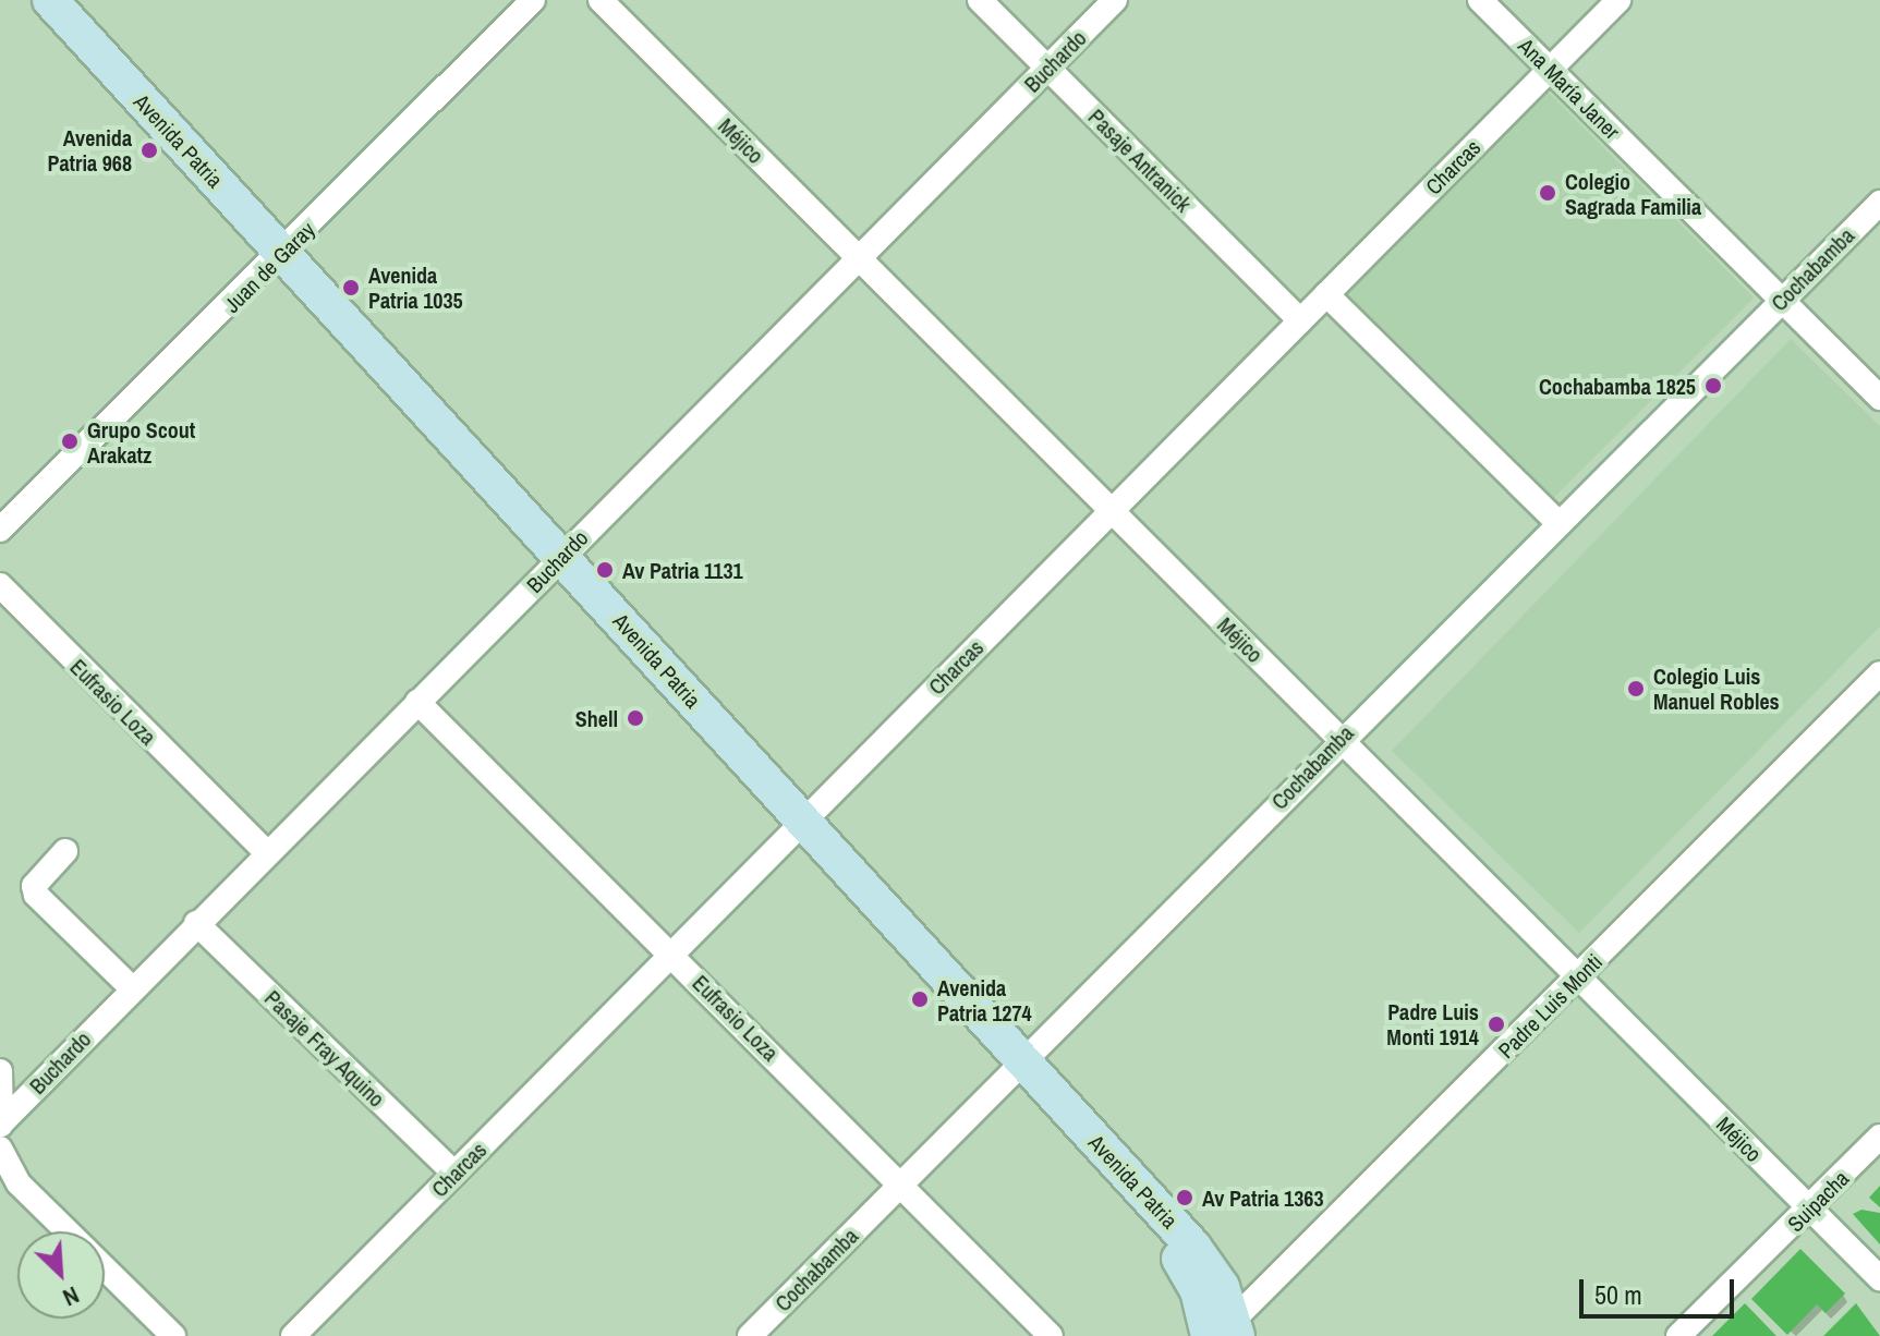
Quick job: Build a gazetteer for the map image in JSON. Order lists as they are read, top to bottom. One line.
{"streets":{"main road":["Avenida Patria"],"street":["Buchardo","Ana María Janer","Méjico","Pasaje Antranick","Charcas","Juan de Garay","Cochabamba","Eufrasio Loza","Padre Luis Monti","Pasaje Fray Aquino","Suipacha"]},"crossings":[["Buchardo","Avenida Patria"],["Buchardo","Méjico"],["Buchardo","Pasaje Antranick"],["Buchardo","Eufrasio Loza"],["Buchardo","Pasaje Fray Aquino"],["Ana María Janer","Charcas"],["Ana María Janer","Cochabamba"],["Avenida Patria","Charcas"],["Avenida Patria","Juan de Garay"],["Avenida Patria","Cochabamba"],["Avenida Patria","Padre Luis Monti"],["Méjico","Charcas"],["Méjico","Cochabamba"],["Méjico","Padre Luis Monti"],["Méjico","Suipacha"],["Pasaje Antranick","Charcas"],["Charcas","Eufrasio Loza"],["Charcas","Pasaje Fray Aquino"],["Cochabamba","Eufrasio Loza"]],"places":["Avenida Patria 968","Colegio Sagrada Familia","Avenida Patria 1035","Cochabamba 1825","Grupo Scout Arakatz","Av Patria 1131","Colegio Luis Manuel Robles","Shell","Avenida Patria 1274","Padre Luis Monti 1914","Av Patria 1363"],"scale_bar":"50 m","north":"bottom right"}
